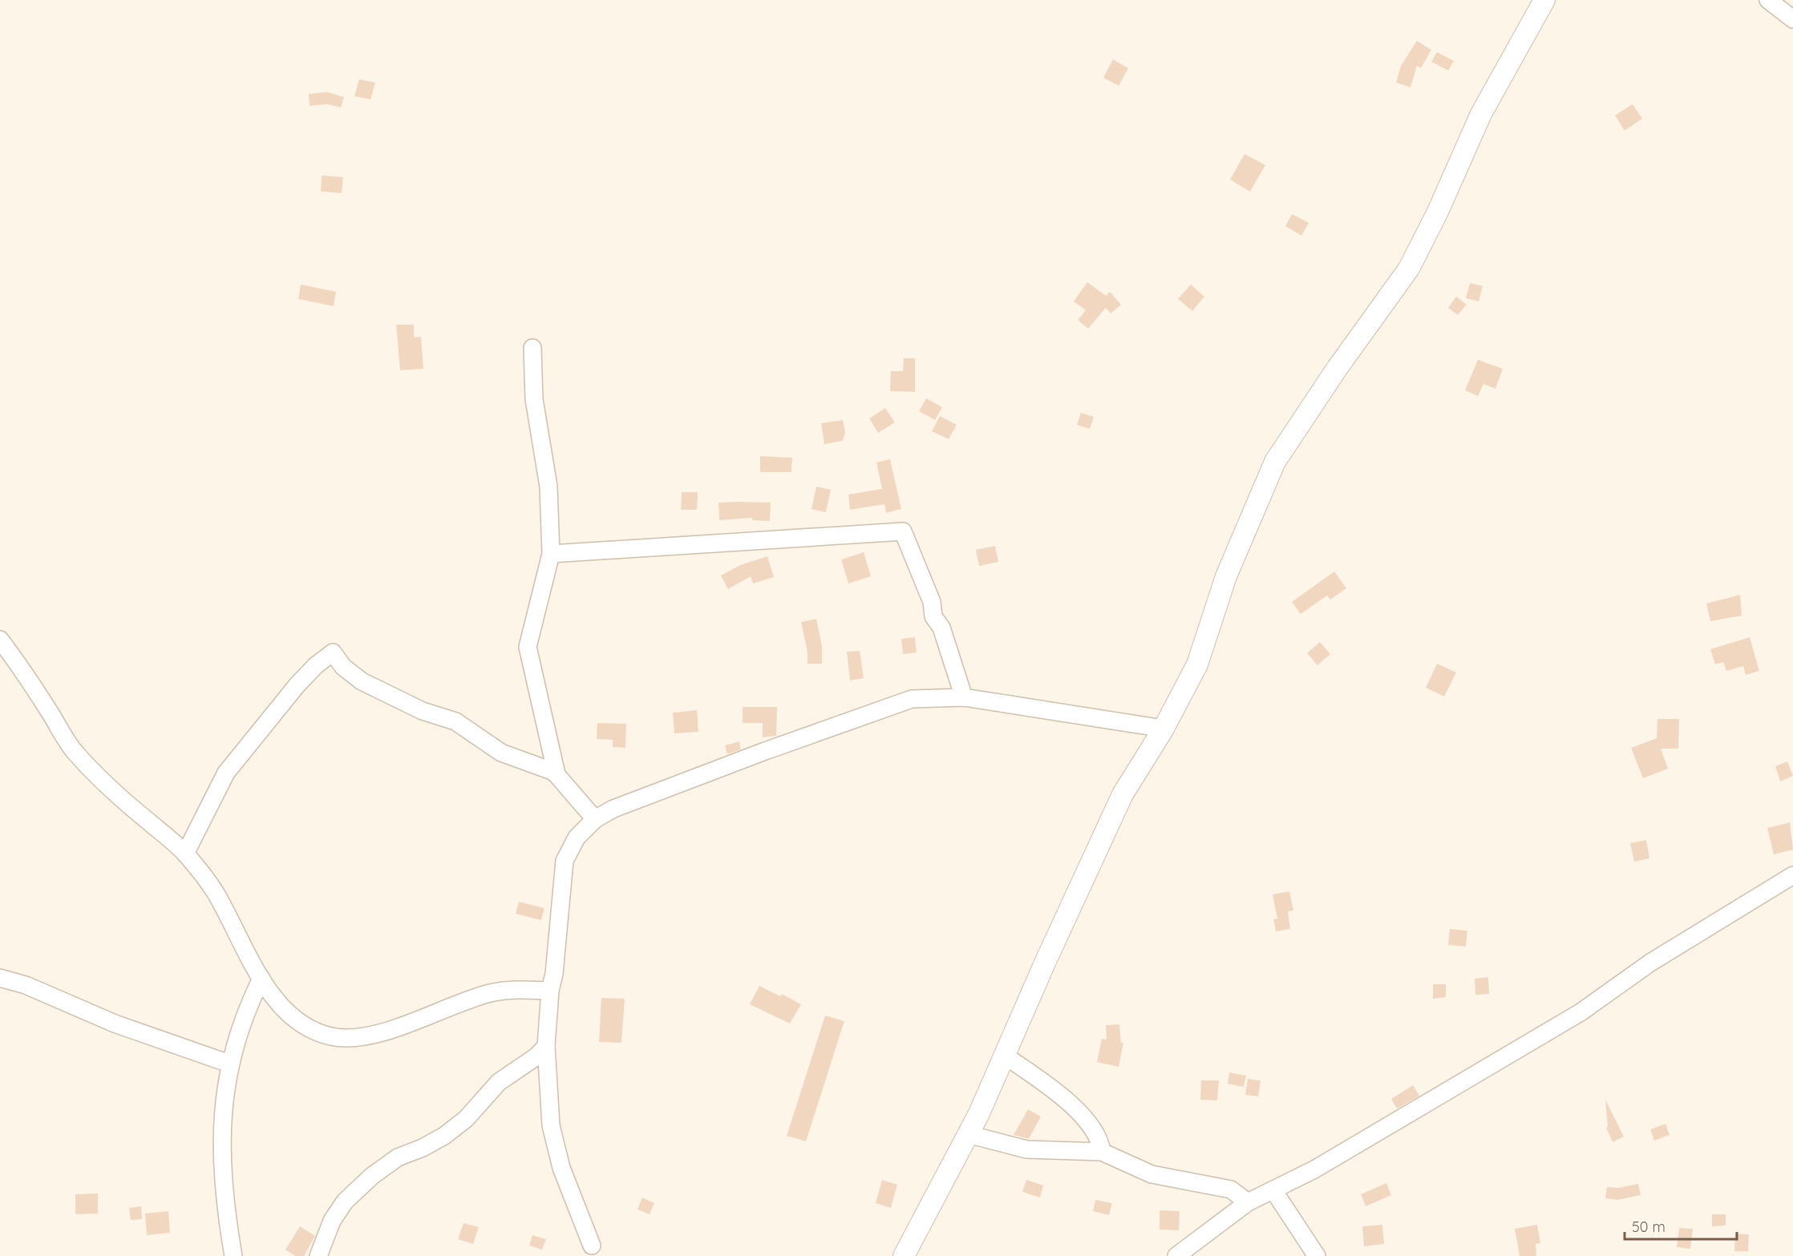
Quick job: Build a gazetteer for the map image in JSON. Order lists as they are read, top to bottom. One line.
{"scale_bar":"50 m"}
